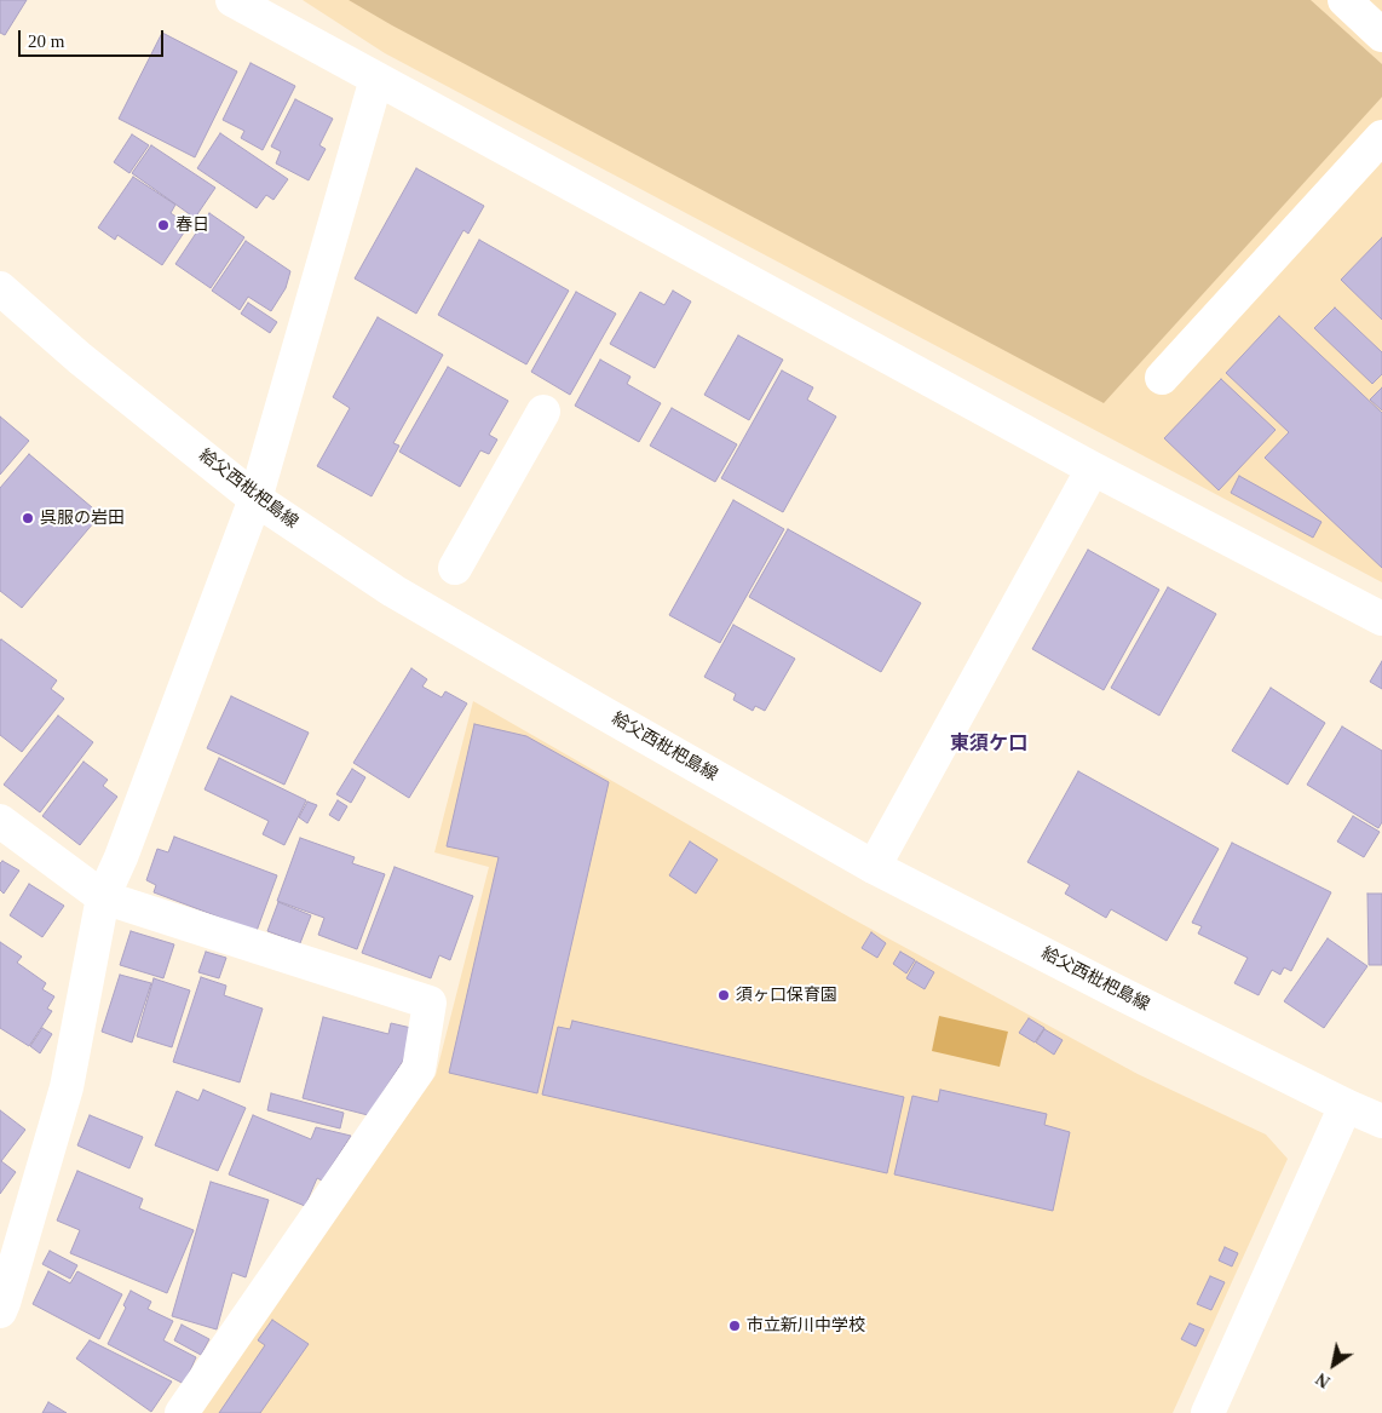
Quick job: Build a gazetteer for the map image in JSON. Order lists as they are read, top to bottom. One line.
{"streets":{"street":["給父西枇杷島線"]},"districts":["東須ケ口"],"places":["春日","呉服の岩田","須ヶ口保育園","市立新川中学校"],"scale_bar":"20 m","north":"bottom left"}
